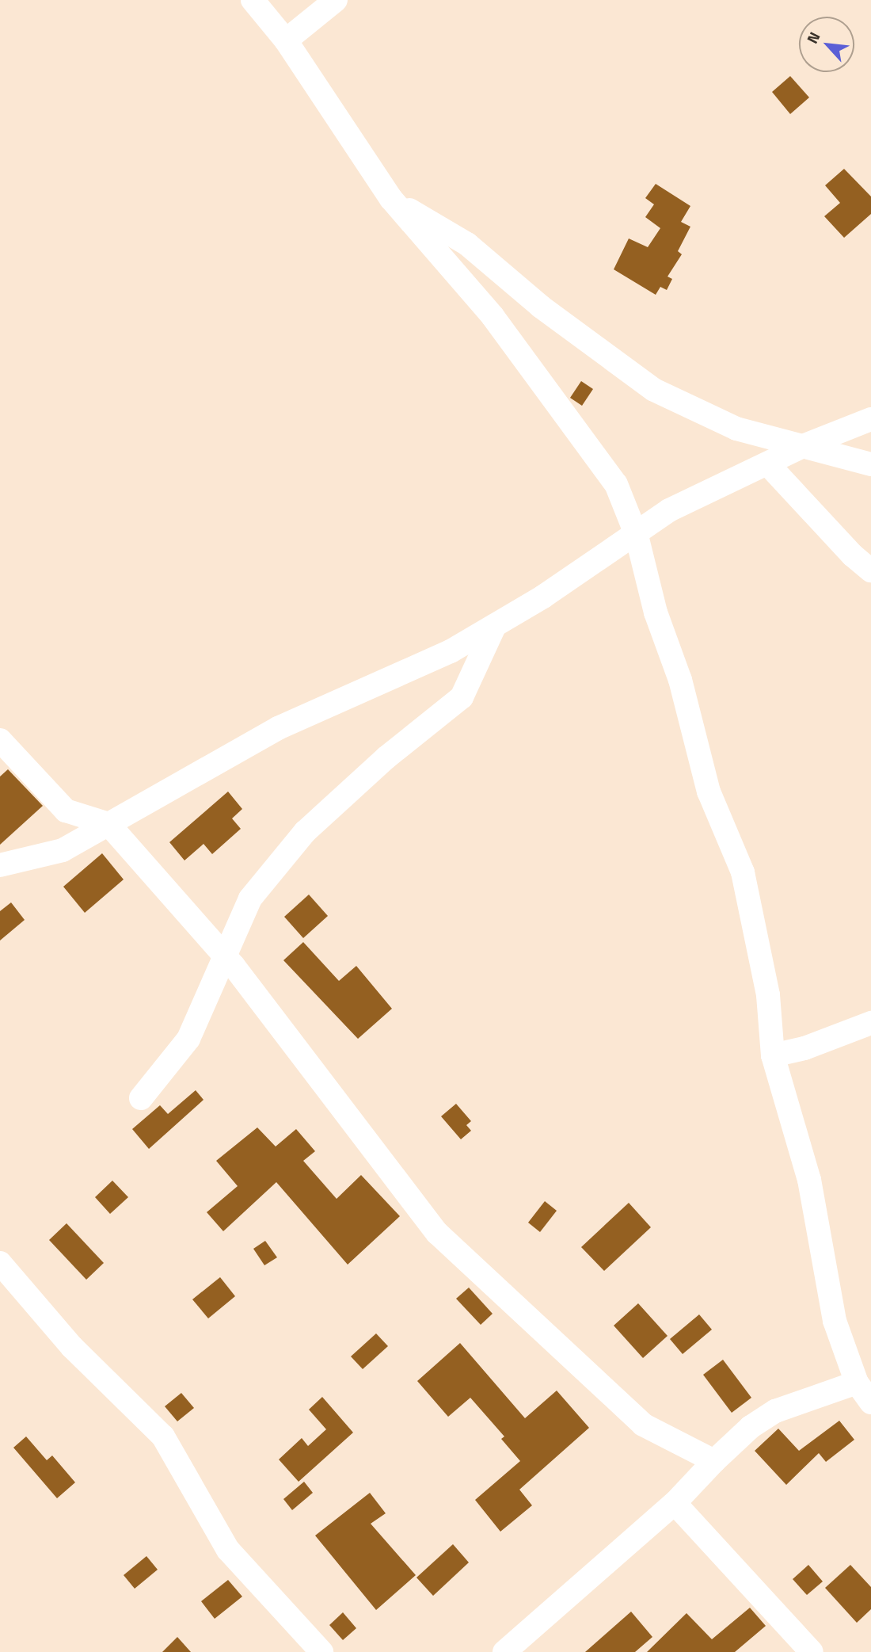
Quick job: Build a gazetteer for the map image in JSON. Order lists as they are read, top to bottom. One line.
{"north":"top left"}
